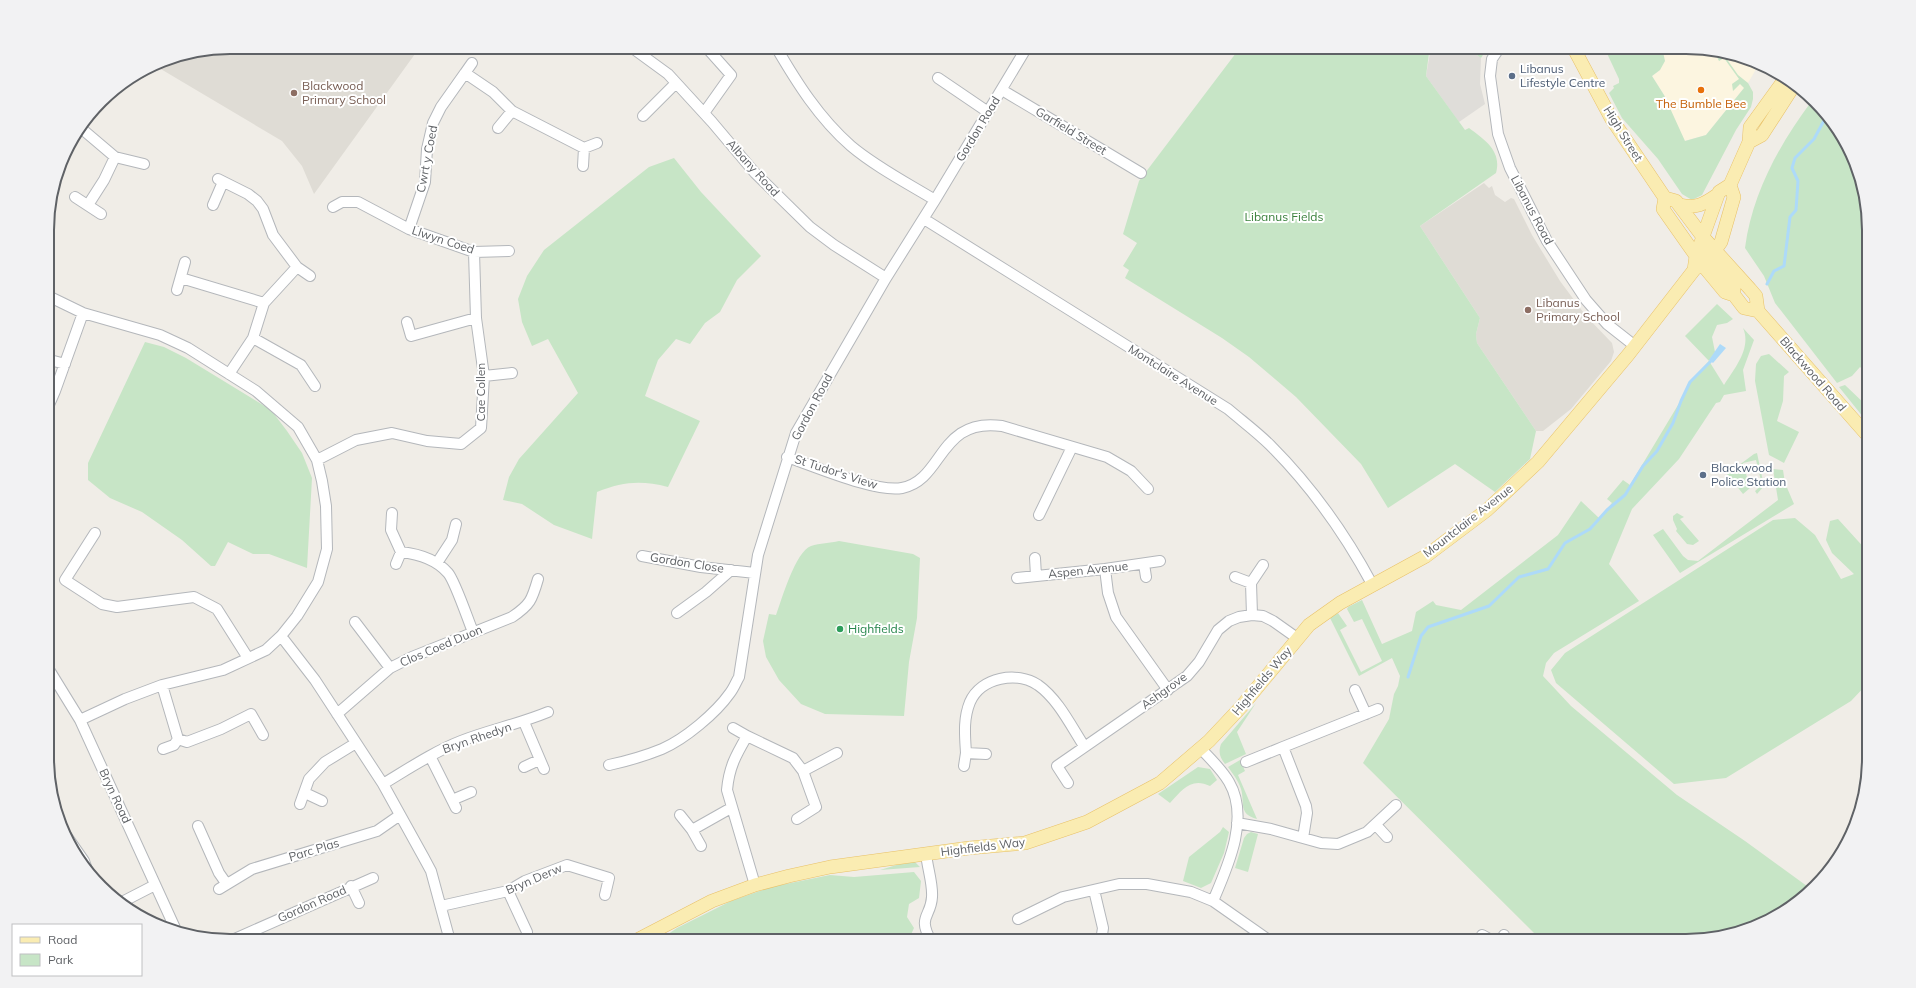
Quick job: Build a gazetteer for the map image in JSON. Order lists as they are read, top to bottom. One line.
{"streets":{"main road":["High Street","Blackwood Road","Mountclaire Avenue","Highfields Way"],"street":["Gordon Road","Garfield Street","Cwrt y Coed","Albany Road","Libanus Road","Llwyn Coed","Montclaire Avenue","Cae Collen","St Tudor's View","Gordon Close","Aspen Avenue","Clos Coed Duon","Ashgrove","Bryn Rhedyn","Bryn Road","Parc Plas","Bryn Derw"]},"crossings":[["Gordon Road","Garfield Street"],["Gordon Road","Albany Road"],["Gordon Road","Montclaire Avenue"],["Gordon Road","St Tudor's View"],["Gordon Road","Gordon Close"],["High Street","Blackwood Road"],["Cwrt y Coed","Llwyn Coed"],["Libanus Road","Mountclaire Avenue"],["Llwyn Coed","Cae Collen"],["Montclaire Avenue","Mountclaire Avenue"],["Montclaire Avenue","Highfields Way"],["Mountclaire Avenue","Highfields Way"]],"parks":["Libanus Fields"],"places":["Libanus Lifestyle Centre","The Bumble Bee","Blackwood Primary School","Libanus Primary School","Blackwood Police Station","Highfields"],"legend":["Road","Park"]}
